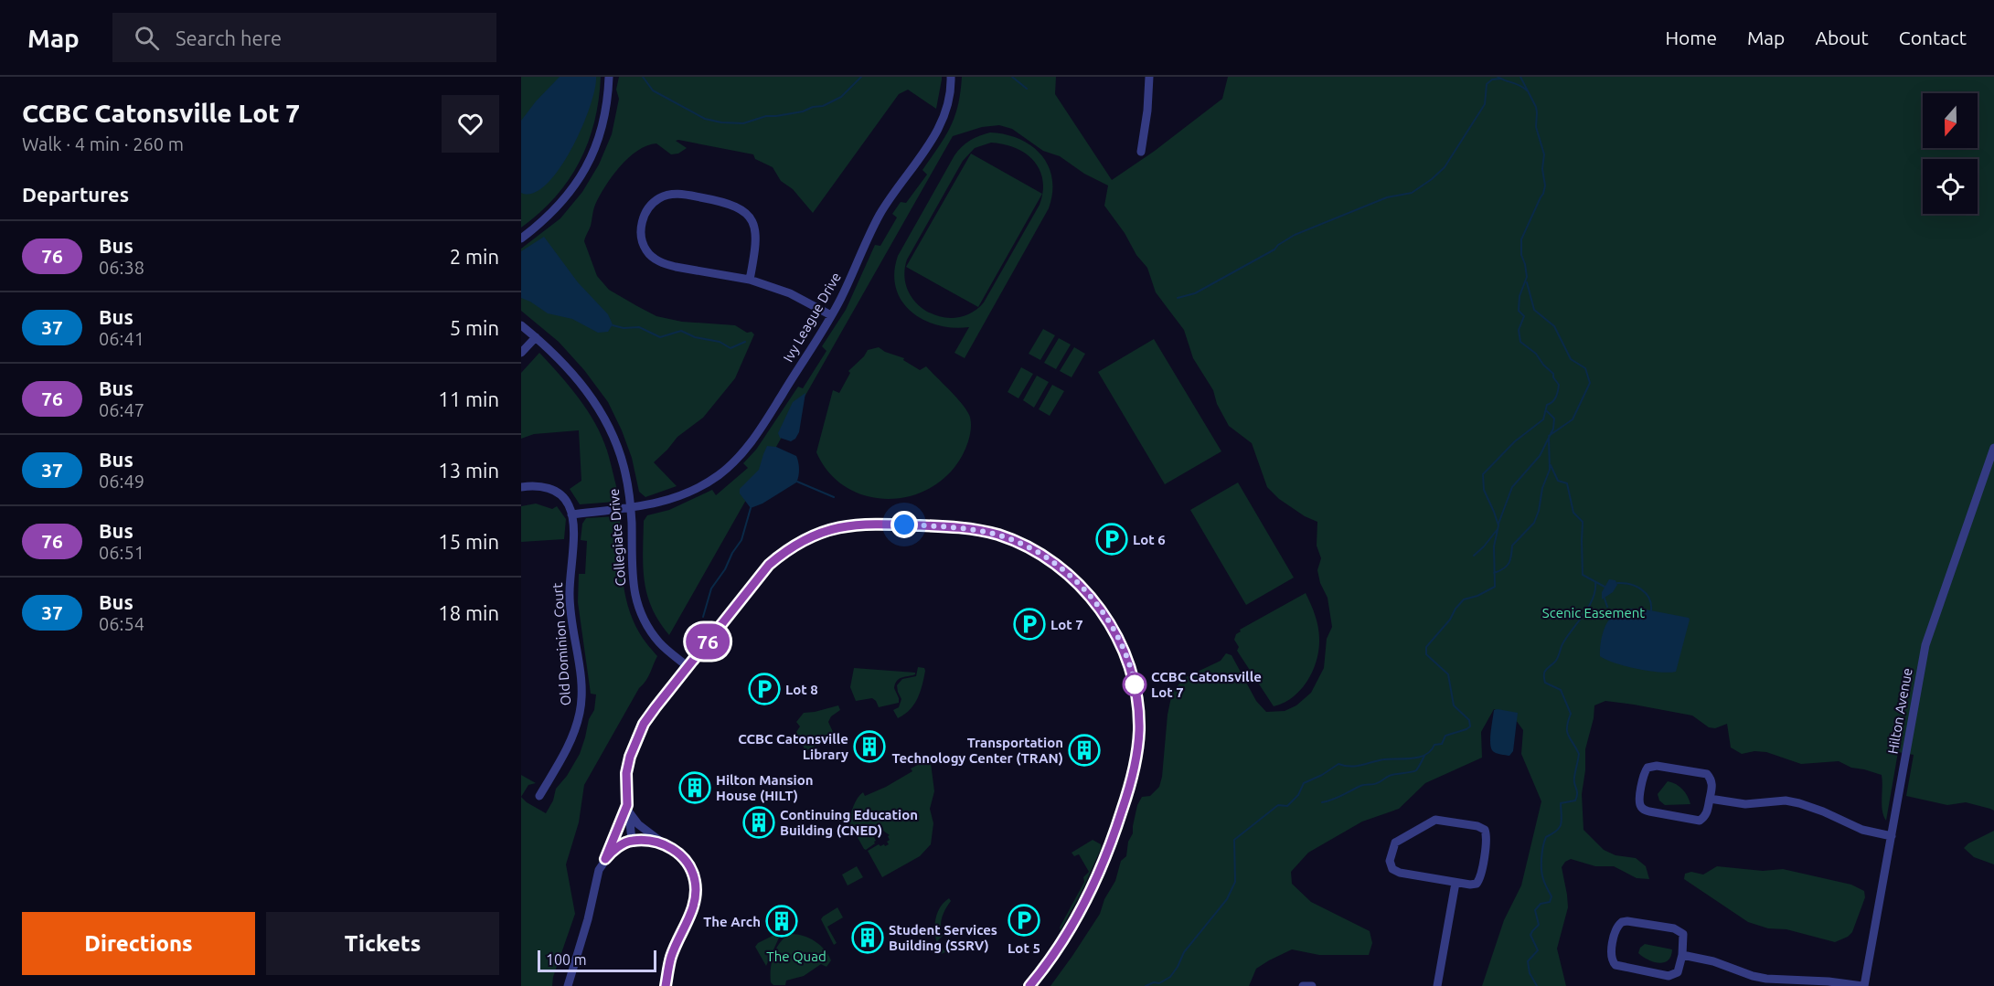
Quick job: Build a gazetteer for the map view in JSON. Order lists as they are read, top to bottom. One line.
{"streets":{"street":["Ivy League Drive","Collegiate Drive","Old Dominion Court","Hilton Avenue"]},"crossings":[["Ivy League Drive","Collegiate Drive"]],"parks":["Scenic Easement","The Quad"],"places":{"parking":["Lot 6","Lot 7","Lot 8","Lot 5"],"other":["CCBC Catonsville Lot 7"],"building":["CCBC Catonsville Library","Transportation Technology Center (TRAN)","Hilton Mansion House (HILT)","Continuing Education Building (CNED)","The Arch","Student Services Building (SSRV)"]},"lines":["bus line 76"],"scale_bar":"100 m","north":"bottom","page":{"header":"Map","search":"Search here","nav":["Home","Map","About","Contact"],"heading":[["CCBC Catonsville Lot 7","Walk · 4 min · 260 m"],"Departures"],"on_map":"76","list":[{"mark":"76","name":"Bus","note":"06:38","value":"2 min"},{"mark":"37","name":"Bus","note":"06:41","value":"5 min"},{"mark":"76","name":"Bus","note":"06:47","value":"11 min"},{"mark":"37","name":"Bus","note":"06:49","value":"13 min"},{"mark":"76","name":"Bus","note":"06:51","value":"15 min"},{"mark":"37","name":"Bus","note":"06:54","value":"18 min"}],"buttons":["Directions","Tickets"],"scale":"100 m"}}
